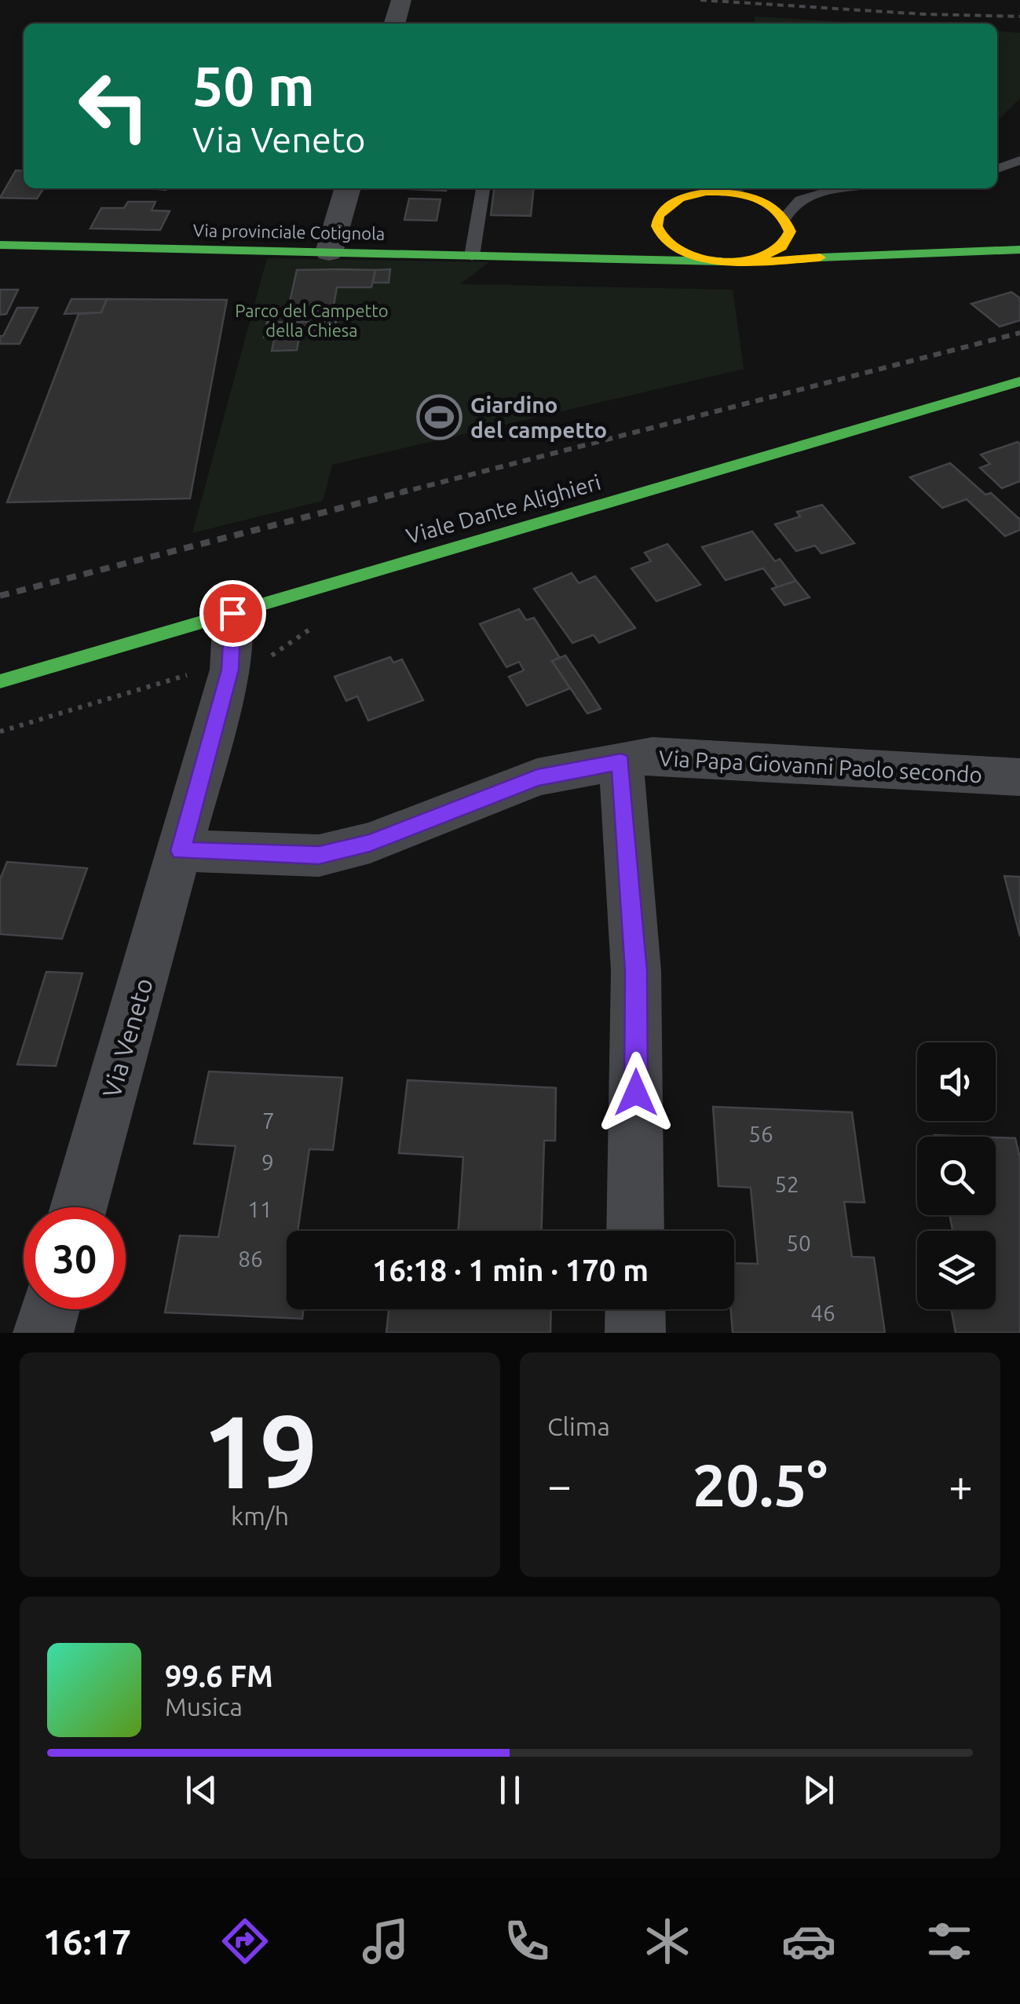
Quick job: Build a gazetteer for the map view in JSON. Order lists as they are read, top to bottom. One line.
{"streets":{"street":["Via provinciale Cotignola","Viale Dante Alighieri","Via Papa Giovanni Paolo secondo","Via Veneto"]},"crossings":[["Viale Dante Alighieri","Via Veneto"]],"parks":["Parco del Campetto della Chiesa"],"places":{"sports":["Giardino del campetto"]},"house_numbers":["7","56","9","52","11","50","86","46"],"page":{"turn":["50 m","Via Veneto"],"limit":"30","trip":"16:18 · 1 min · 170 m","tile":[["19","km/h"],"Clima"],"heat":["−","20.5°","+"],"song":["99.6 FM","Musica"],"tabs":"16:17"}}
